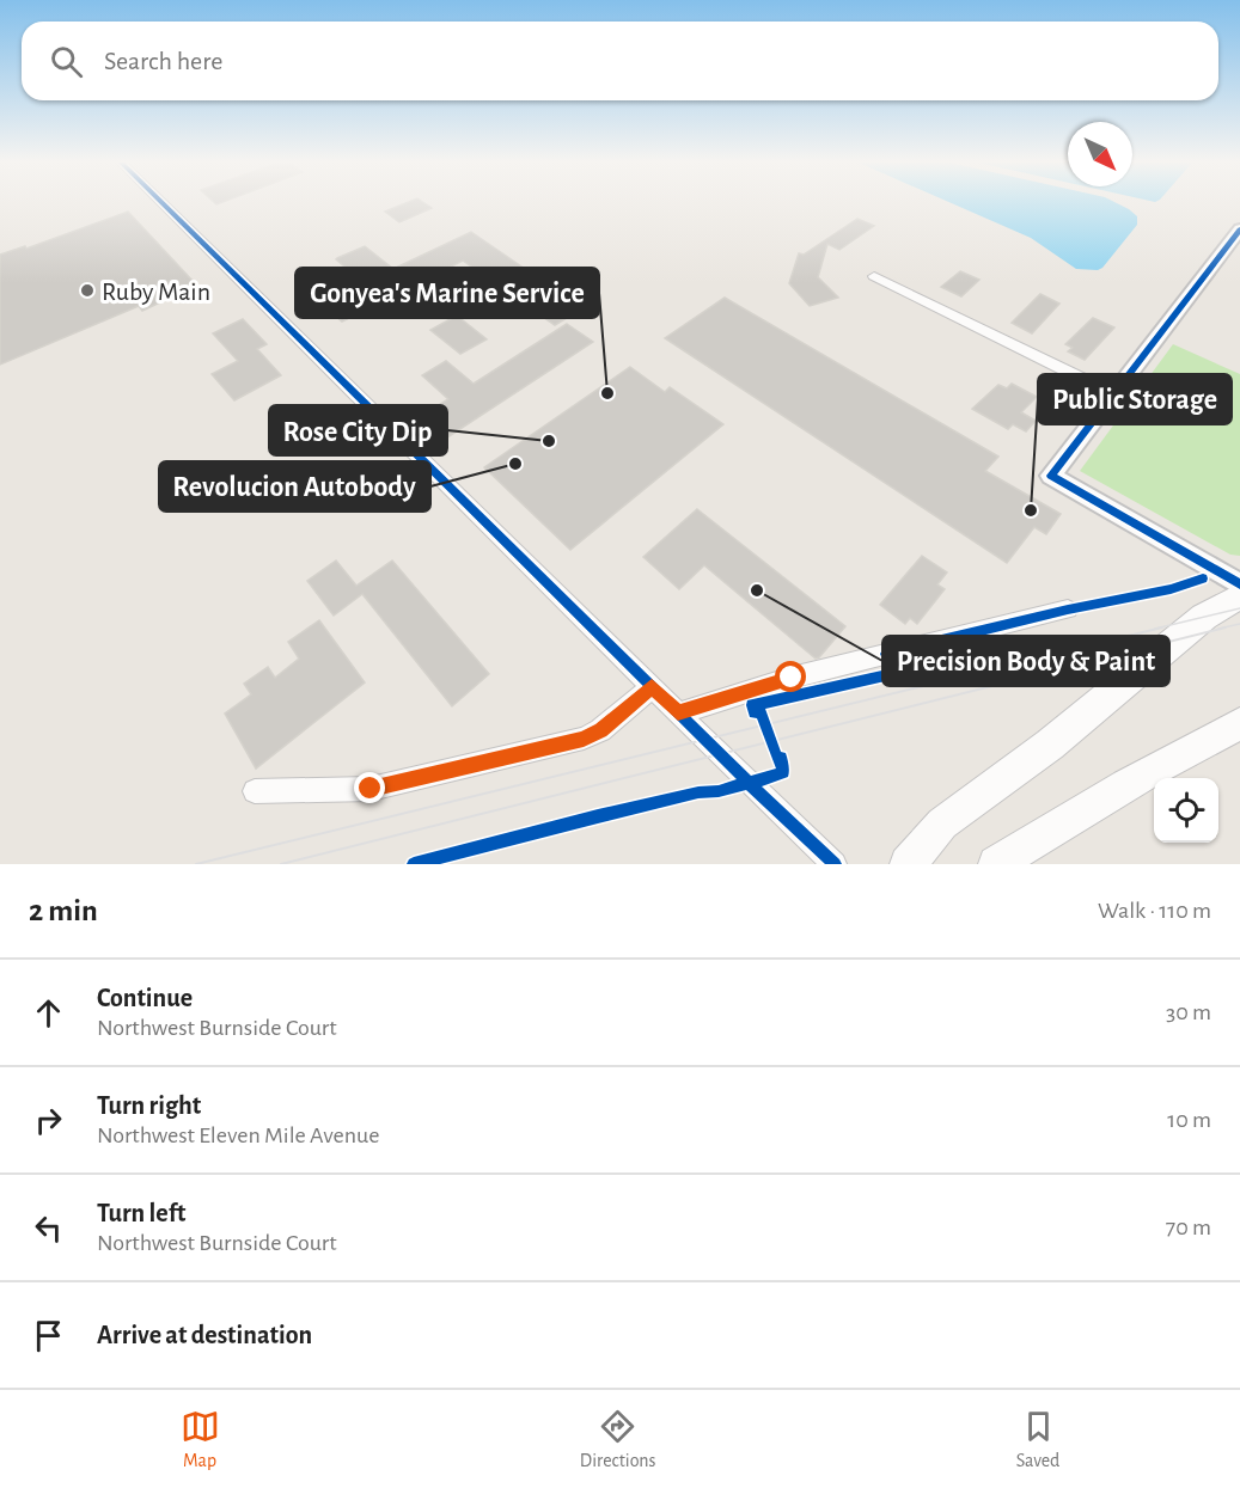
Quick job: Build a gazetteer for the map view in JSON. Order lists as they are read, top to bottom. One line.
{"places":["Ruby Main","Gonyea's Marine Service","Rose City Dip","Revolucion Autobody","Public Storage","Precision Body & Paint"],"north":"bottom right","page":{"search":"Search here","heading":["2 min","Walk · 110 m"],"list":[["Continue","Northwest Burnside Court","30 m"],["Turn right","Northwest Eleven Mile Avenue","10 m"],["Turn left","Northwest Burnside Court","70 m"],"Arrive at destination"],"nav":["Map","Directions","Saved"]}}
